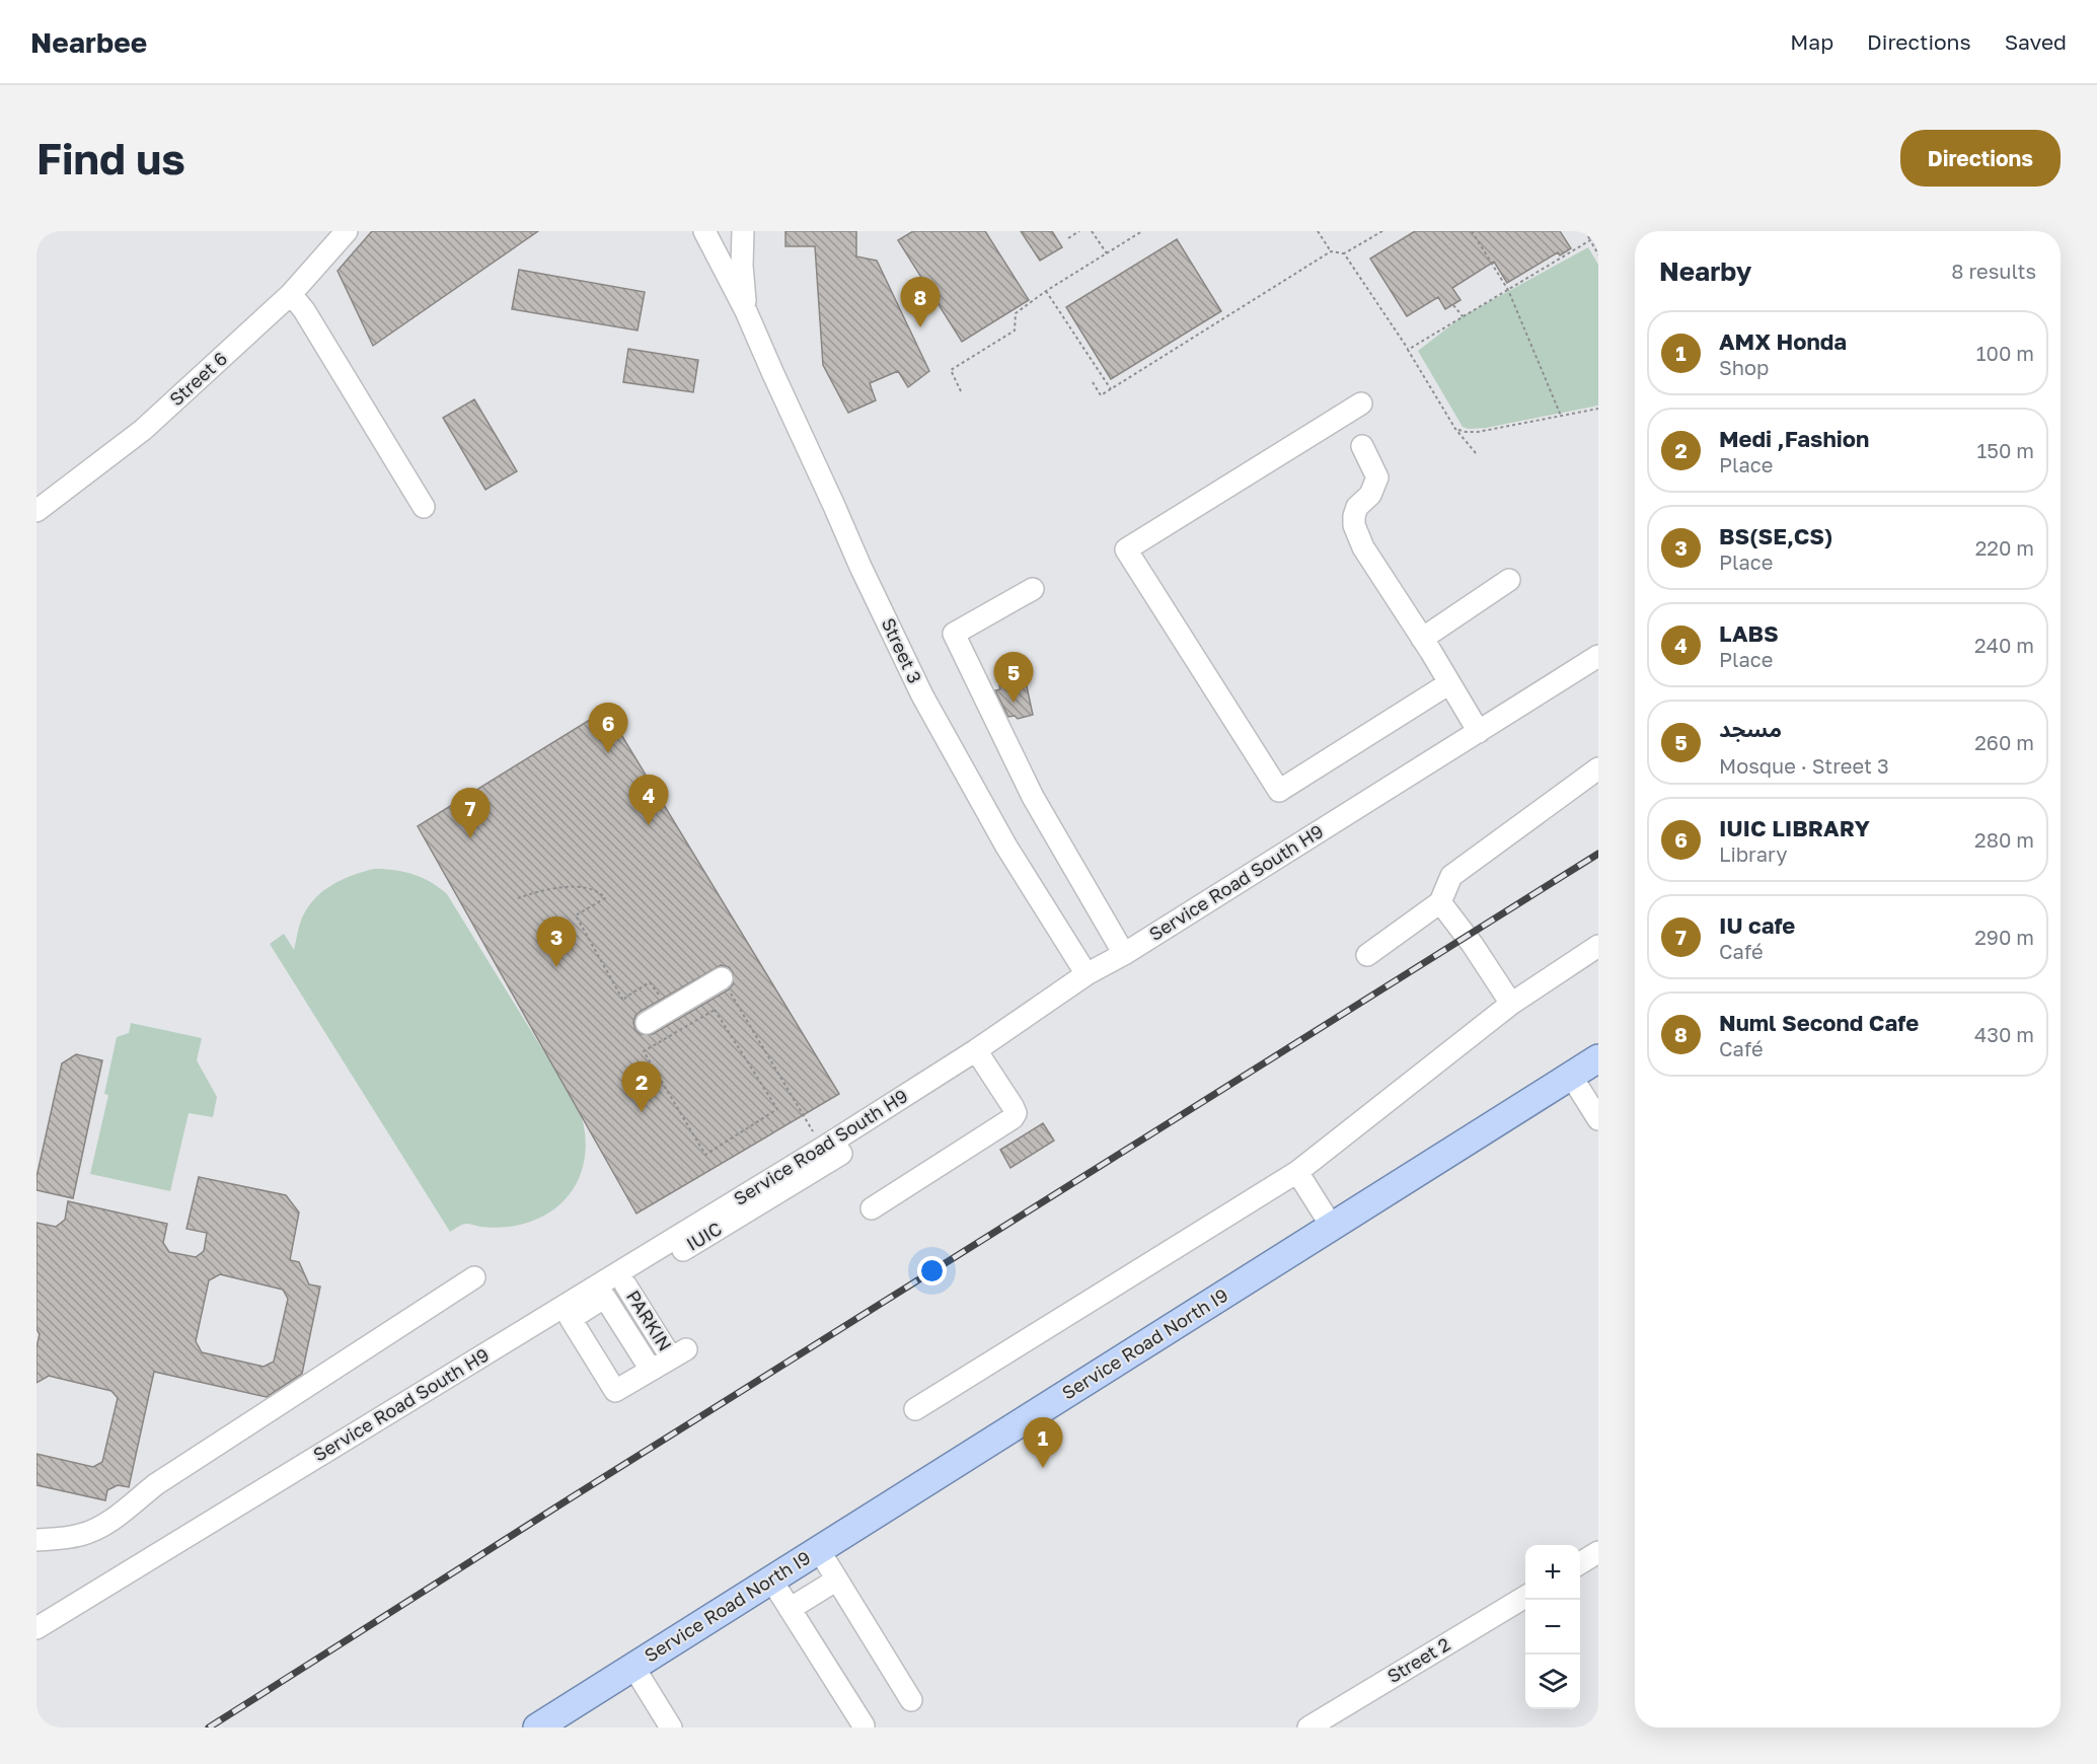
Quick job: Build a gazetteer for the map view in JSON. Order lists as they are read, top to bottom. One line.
{"streets":{"main road":["Service Road North I9"],"street":["Street 6","Street 3","Service Road South H9","IUIC","PARKIN","Street 2"]},"crossings":[["Street 3","Service Road South H9"],["Service Road South H9","IUIC"],["IUIC","PARKIN"]],"page":{"header":"Nearbee","nav":["Map","Directions","Saved"],"buttons":"Directions","title":"Find us","heading":["Nearby","8 results"],"pins":["8","5","6","4","7","3","2","1"],"list":[{"mark":"1","name":"AMX Honda","note":"Shop","value":"100 m"},{"mark":"2","name":"Medi ,Fashion","note":"Place","value":"150 m"},{"mark":"3","name":"BS(SE,CS)","note":"Place","value":"220 m"},{"mark":"4","name":"LABS","note":"Place","value":"240 m"},{"mark":"5","name":"مسجد","note":"Mosque · Street 3","value":"260 m"},{"mark":"6","name":"IUIC LIBRARY","note":"Library","value":"280 m"},{"mark":"7","name":"IU cafe","note":"Café","value":"290 m"},{"mark":"8","name":"Numl Second Cafe","note":"Café","value":"430 m"}],"map_buttons":["+","−"]}}
